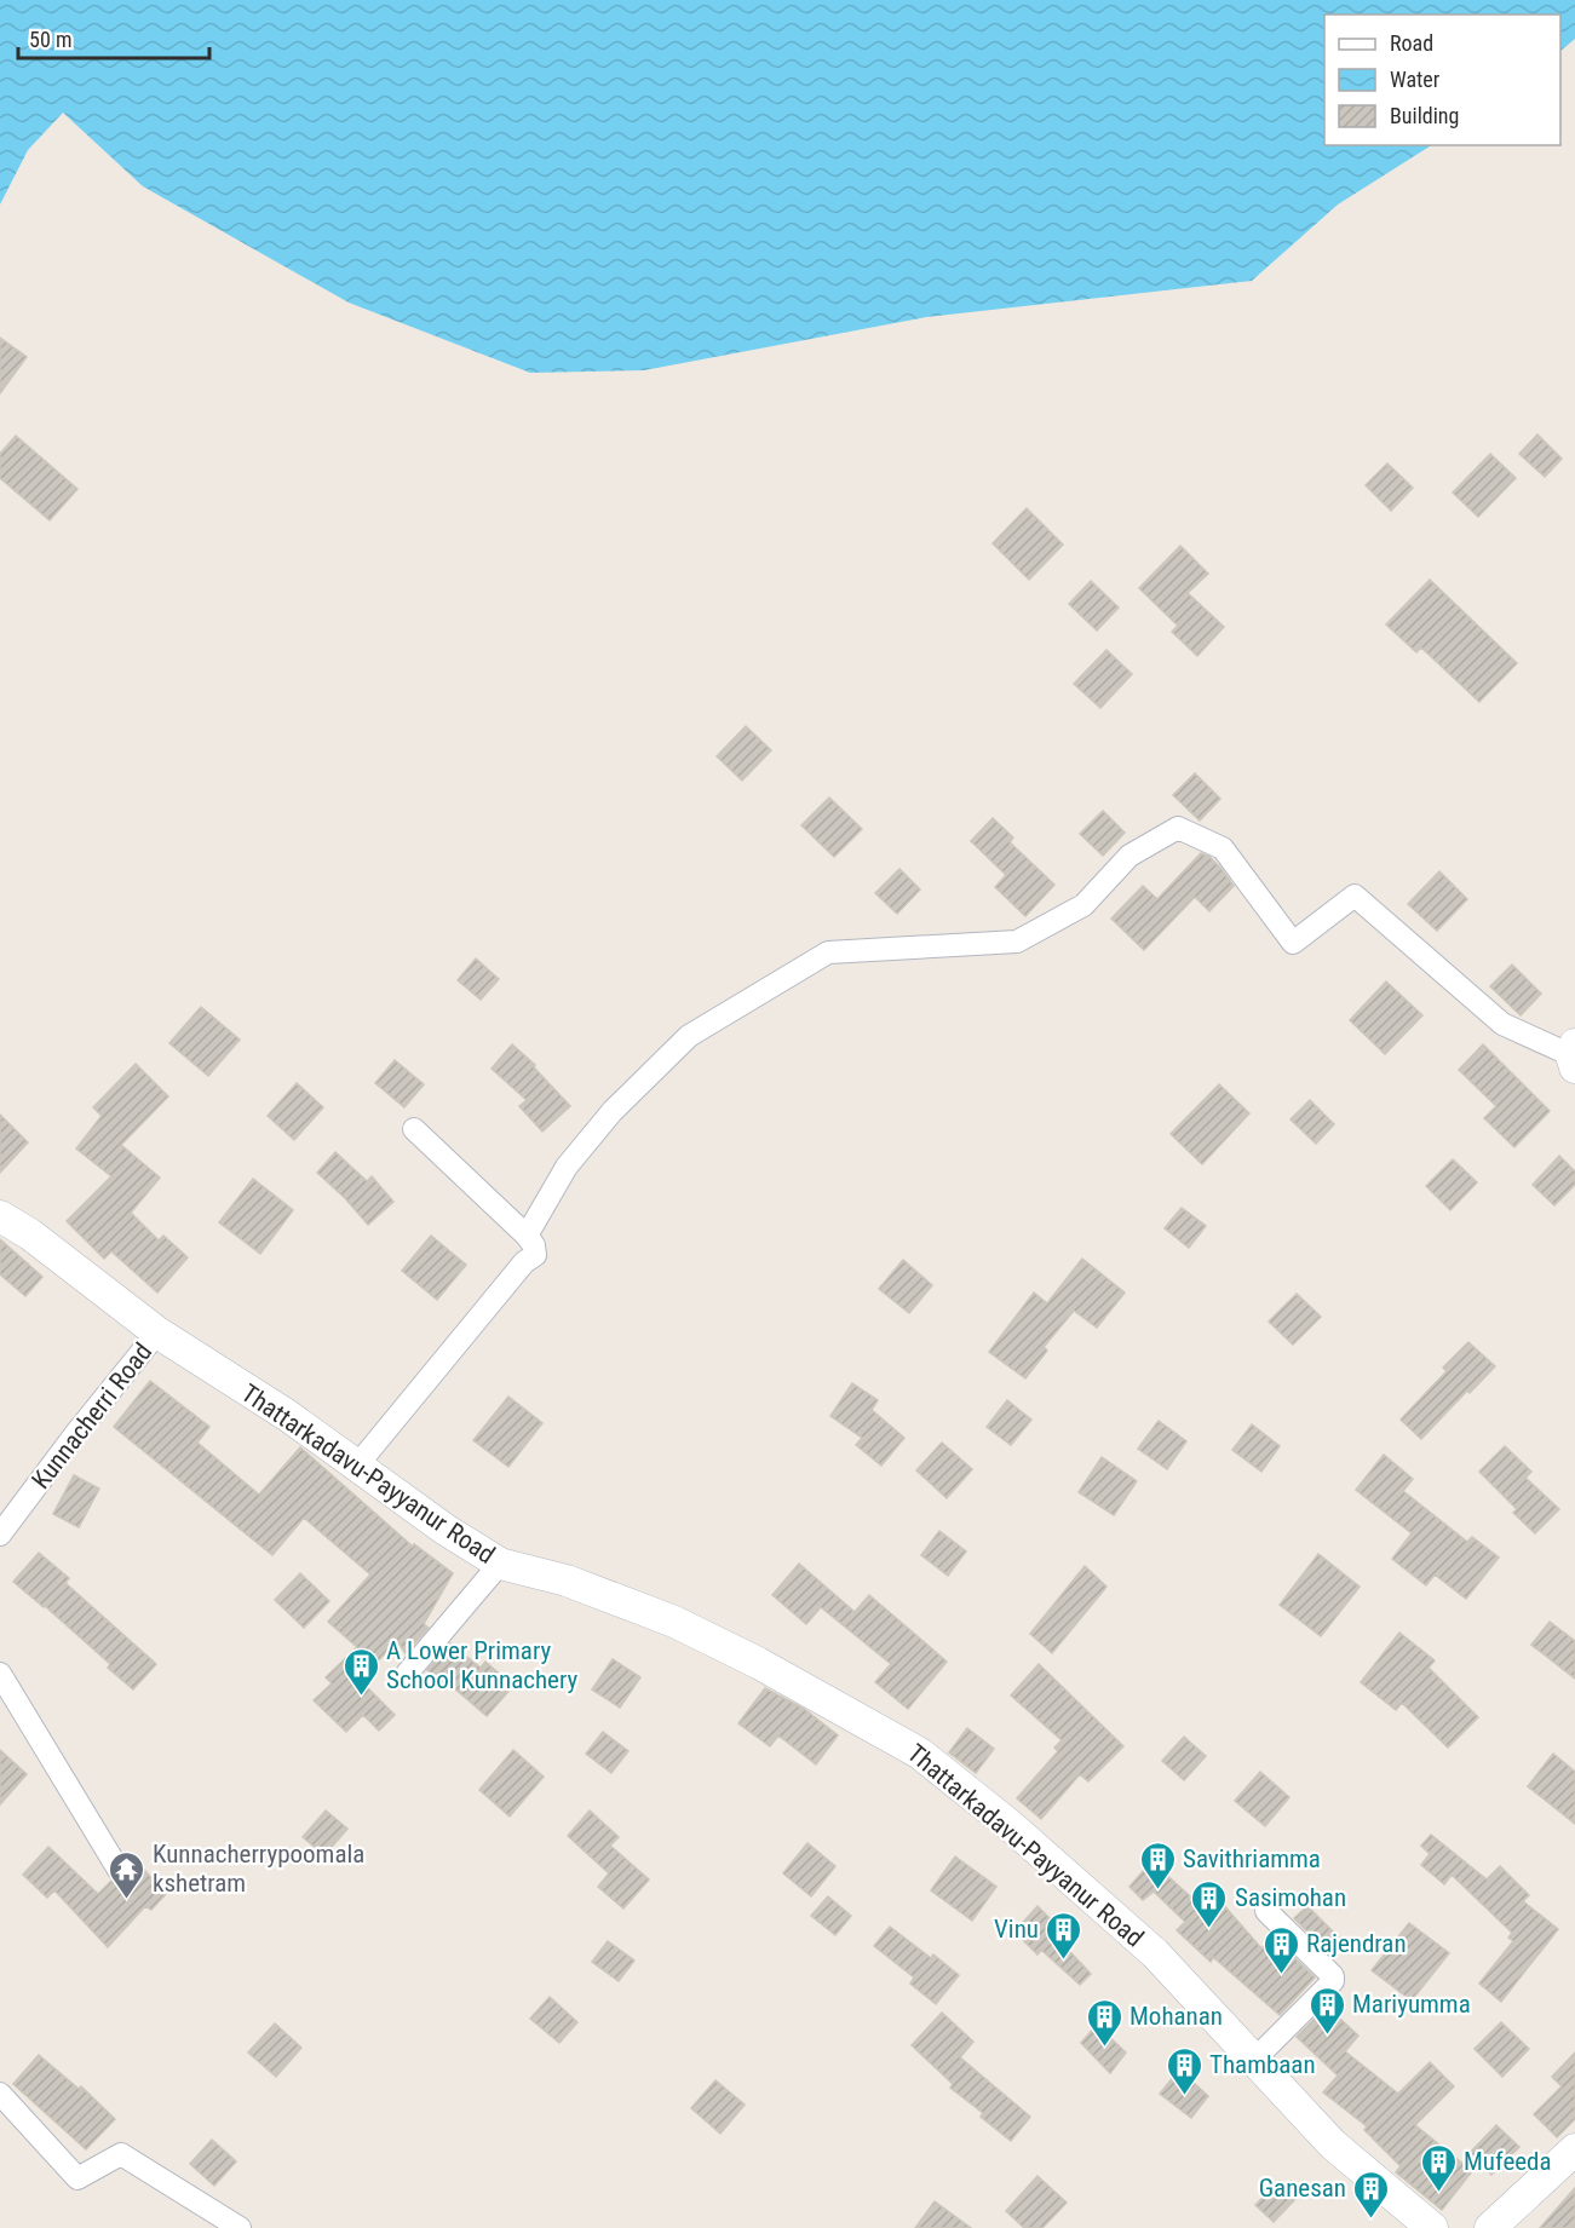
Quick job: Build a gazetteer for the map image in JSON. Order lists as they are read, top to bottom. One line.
{"streets":{"main road":["Thattarkadavu-Payyanur Road"],"street":["Kunnacherri Road"]},"crossings":[["Kunnacherri Road","Thattarkadavu-Payyanur Road"]],"places":{"building":["A Lower Primary School Kunnachery","Savithriamma","Sasimohan","Vinu","Rajendran","Mariyumma","Mohanan","Thambaan","Mufeeda","Ganesan"],"temple":["Kunnacherrypoomala kshetram"]},"legend":["Road","Water","Building"],"scale_bar":"50 m"}
